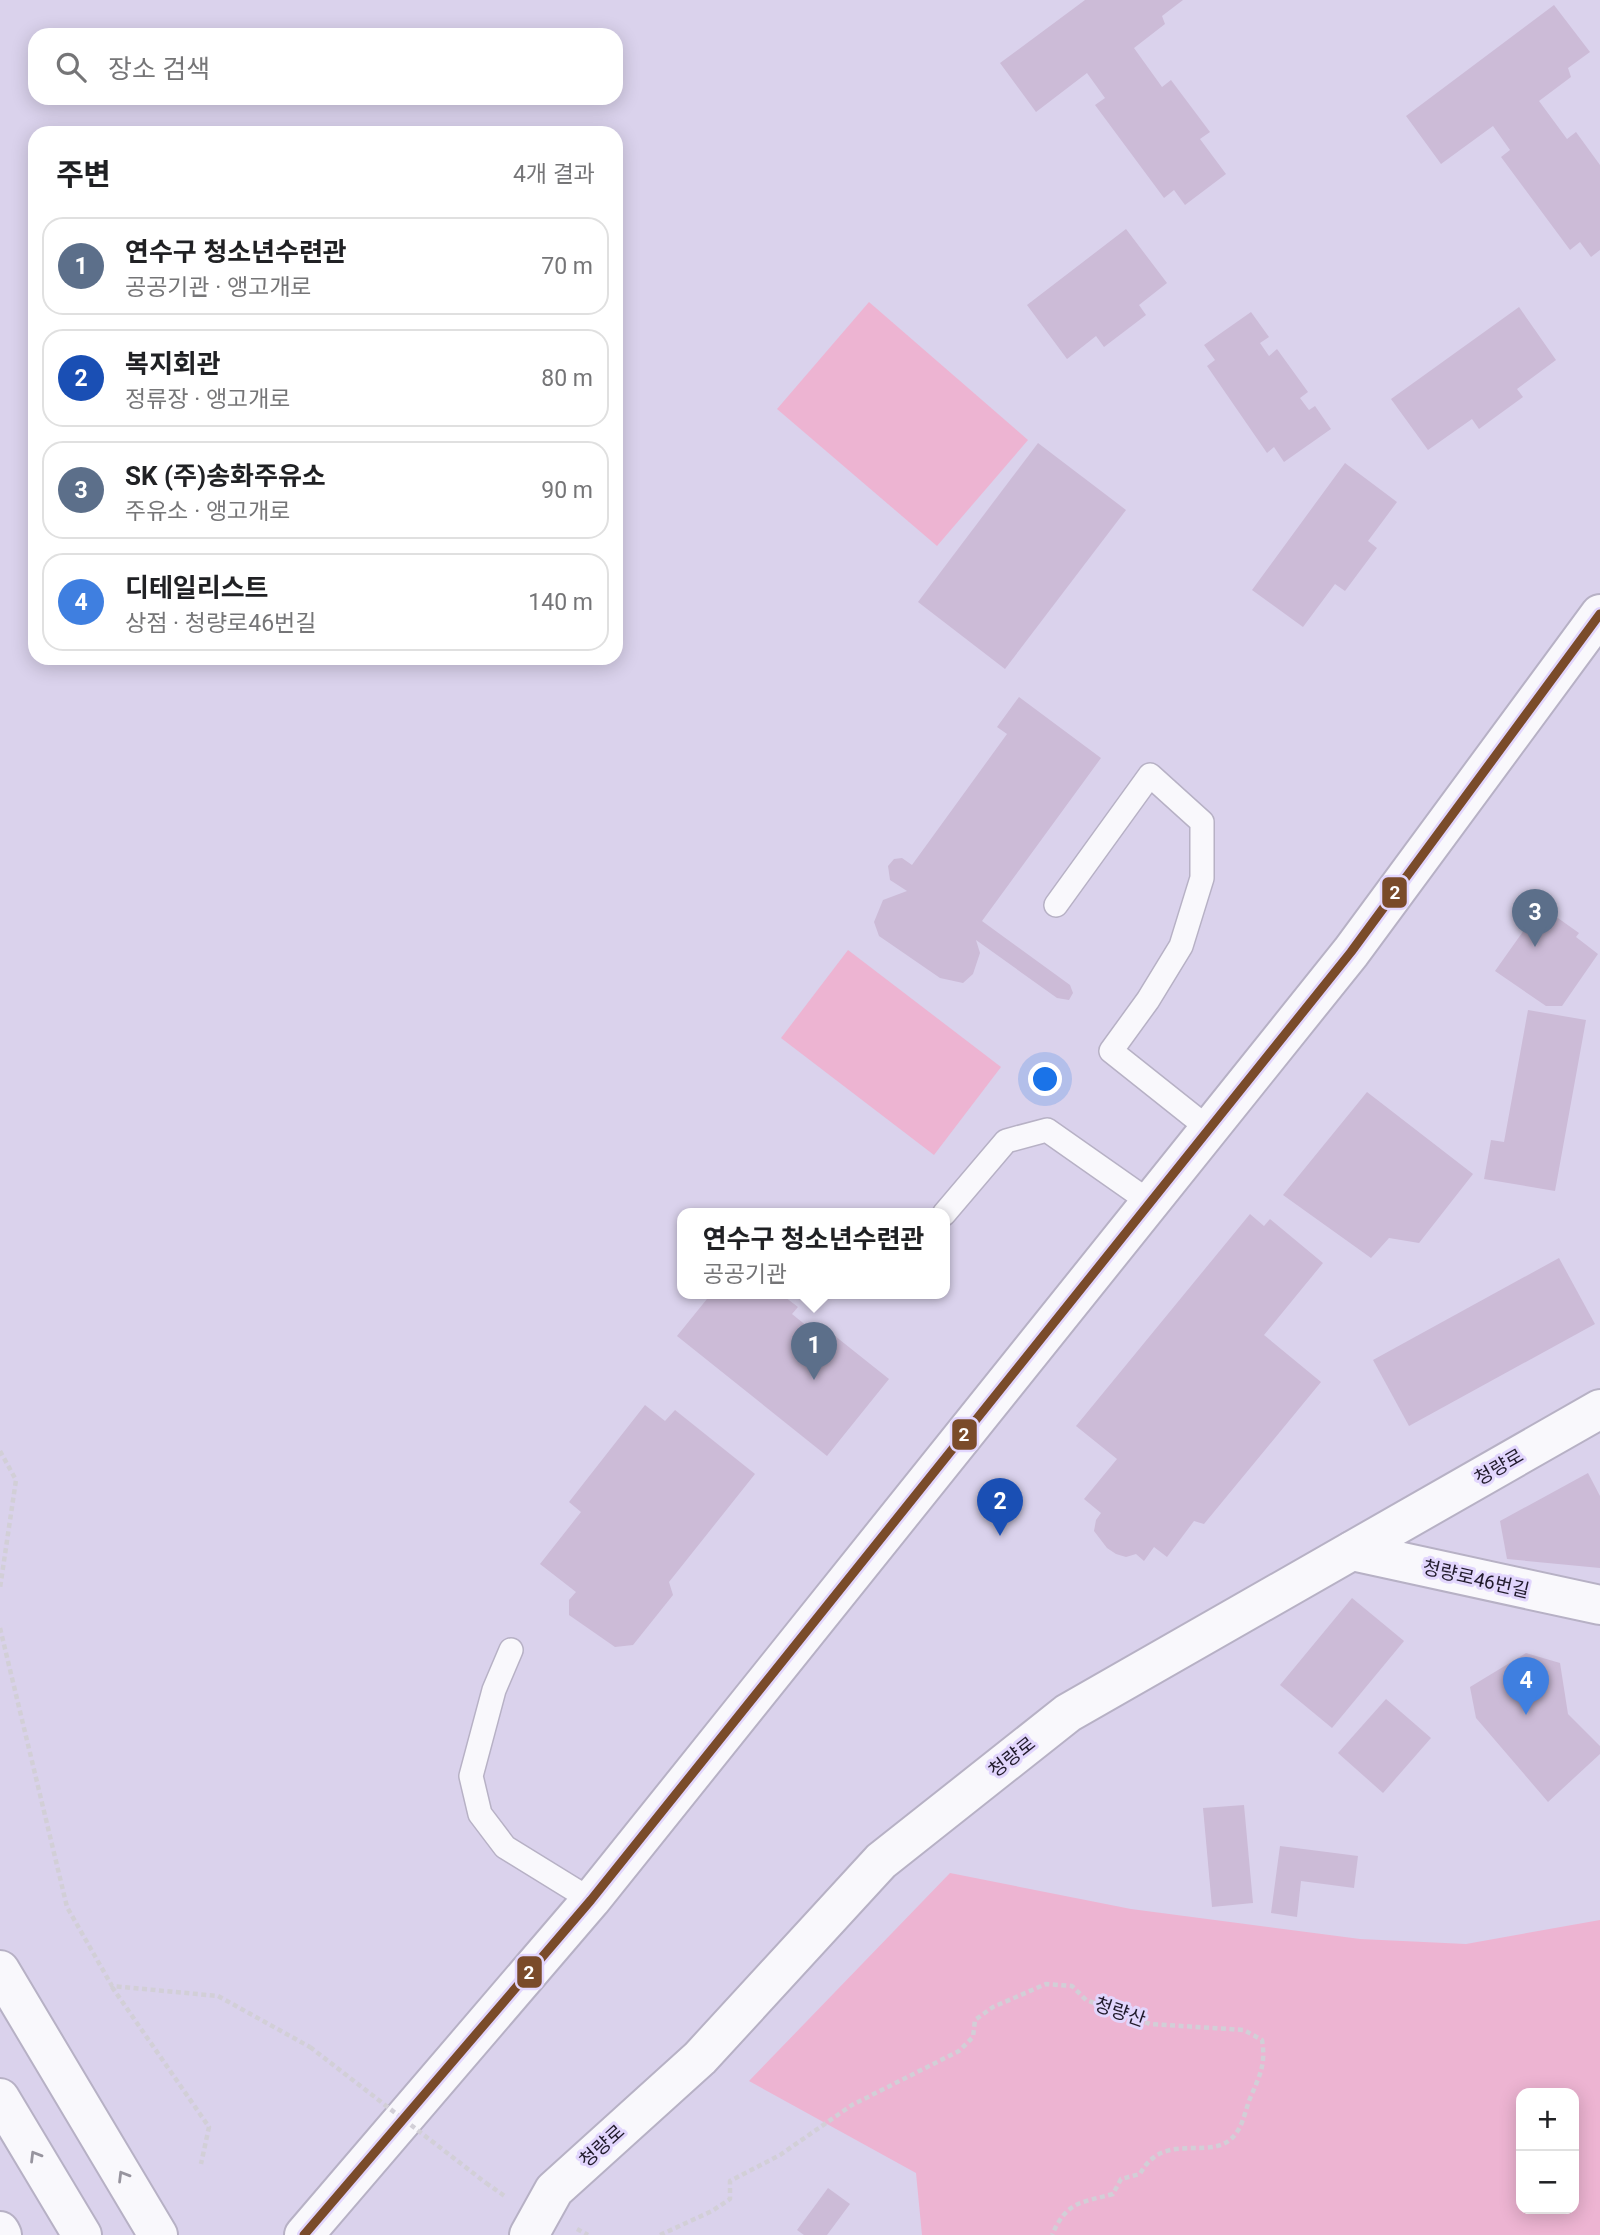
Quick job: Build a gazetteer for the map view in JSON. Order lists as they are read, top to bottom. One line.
{"streets":{"street":["청량로","청량로46번길"],"path":["청량산"]},"crossings":[["청량로","청량로46번길"]],"lines":["transit line 2"],"page":{"search":"장소 검색","heading":["주변","4개 결과"],"list":[{"mark":"1","name":"연수구 청소년수련관","note":"공공기관 · 앵고개로","value":"70 m"},{"mark":"2","name":"복지회관","note":"정류장 · 앵고개로","value":"80 m"},{"mark":"3","name":"SK (주)송화주유소","note":"주유소 · 앵고개로","value":"90 m"},{"mark":"4","name":"디테일리스트","note":"상점 · 청량로46번길","value":"140 m"}],"pins":["3","1","2","4"],"popup":["연수구 청소년수련관","공공기관"],"map_buttons":["+","−"]}}
